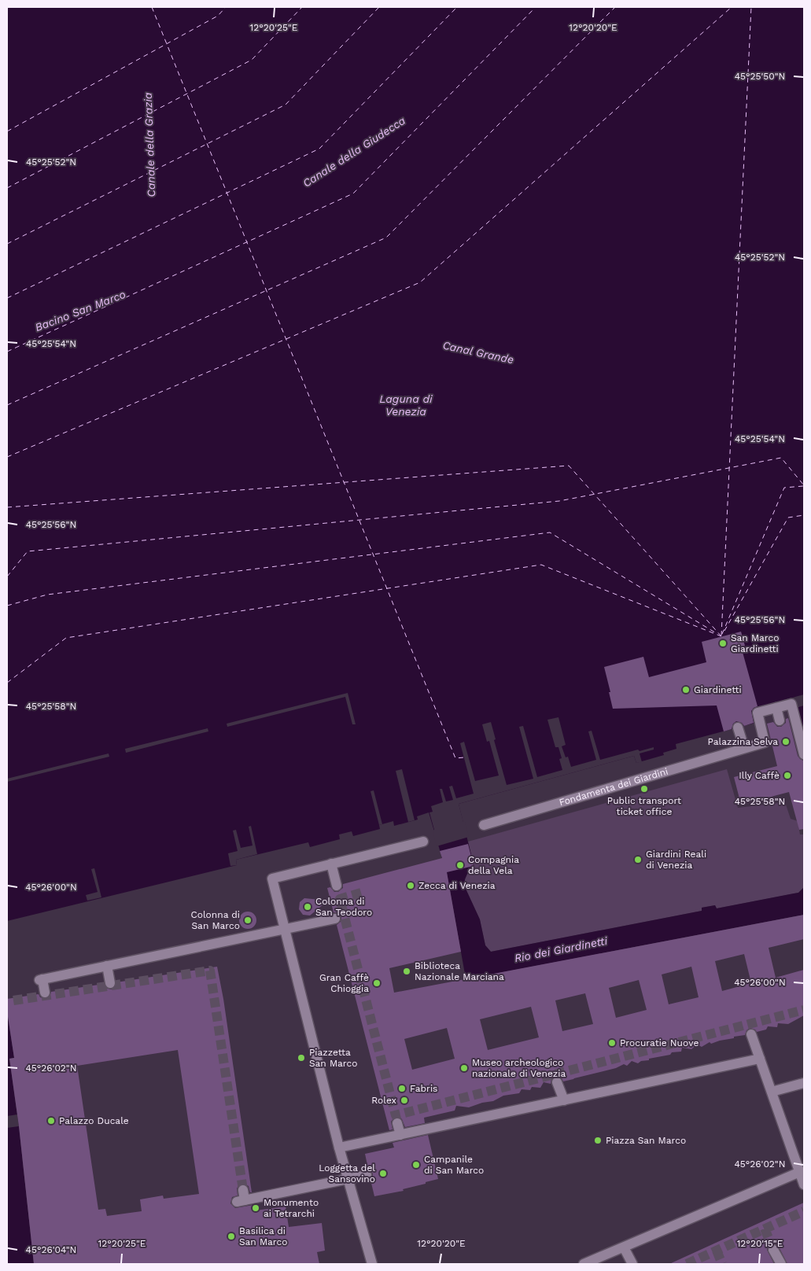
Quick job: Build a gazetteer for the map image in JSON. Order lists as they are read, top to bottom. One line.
{"streets":{"street":["Fondamenta dei Giardini"]},"water":["Canale della Grazia","Canale della Giudecca","Bacino San Marco","Canal Grande","Laguna di Venezia","Rio dei Giardinetti"],"places":["San Marco Giardinetti","Giardinetti","Palazzina Selva","Illy Caffè","Public transport ticket office","Giardini Reali di Venezia","Compagnia della Vela","Zecca di Venezia","Colonna di San Teodoro","Colonna di San Marco","Biblioteca Nazionale Marciana","Gran Caffè Chioggia","Procuratie Nuove","Piazzetta San Marco","Museo archeologico nazionale di Venezia","Fabris","Rolex","Palazzo Ducale","Piazza San Marco","Campanile di San Marco","Loggetta del Sansovino","Monumento ai Tetrarchi","Basilica di San Marco"],"coordinates":["12°20'25\"E","12°20'20\"E","45°25'50\"N","45°25'52\"N","45°25'54\"N","45°25'56\"N","45°25'58\"N","45°26'00\"N","45°26'02\"N","12°20'15\"E","45°26'04\"N"]}
